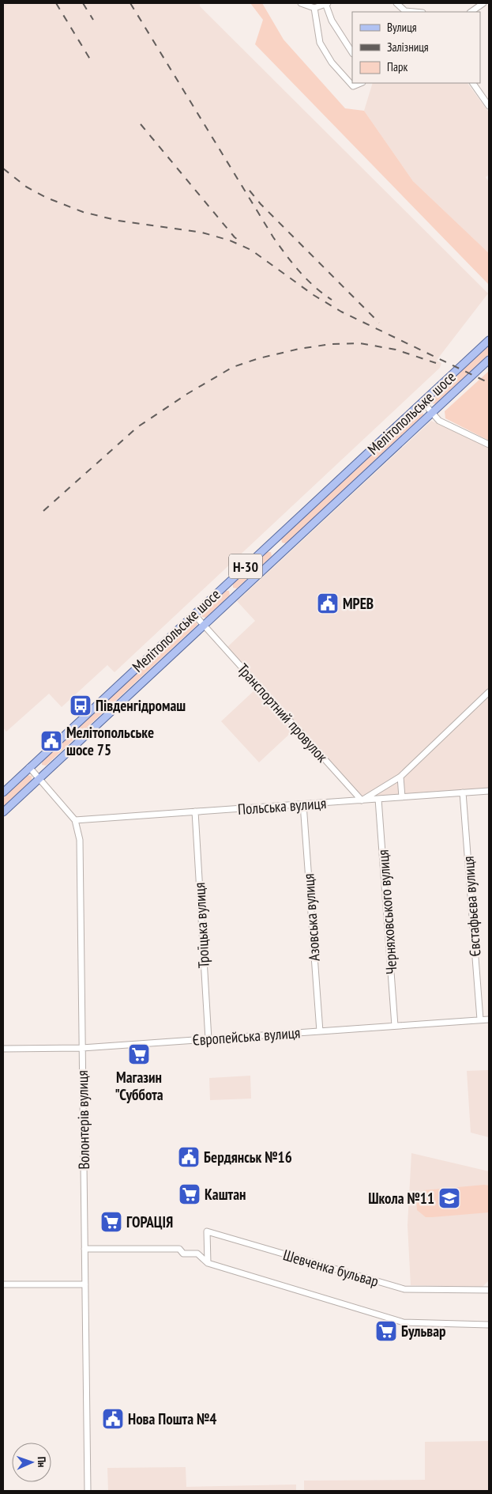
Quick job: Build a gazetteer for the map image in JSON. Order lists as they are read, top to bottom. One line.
{"streets":{"main road":["Мелітопольське шосе","Н-30"],"street":["Транспортний провулок","Польська вулиця","Євстафьєва вулиця","Черняховського вулиця","Азовська вулиця","Троїцька вулиця","Європейська вулиця","Волонтерів вулиця","Шевченка бульвар"]},"crossings":[["Мелітопольське шосе","Транспортний провулок"],["Мелітопольське шосе","Волонтерів вулиця"],["Транспортний провулок","Польська вулиця"],["Польська вулиця","Євстафьєва вулиця"],["Польська вулиця","Черняховського вулиця"],["Польська вулиця","Азовська вулиця"],["Польська вулиця","Троїцька вулиця"],["Польська вулиця","Волонтерів вулиця"],["Євстафьєва вулиця","Європейська вулиця"],["Черняховського вулиця","Європейська вулиця"],["Азовська вулиця","Європейська вулиця"],["Троїцька вулиця","Європейська вулиця"],["Європейська вулиця","Волонтерів вулиця"],["Волонтерів вулиця","Шевченка бульвар"]],"places":{"public building":["МРЕВ","Мелітопольське шосе 75","Бердянськ №16","Нова Пошта №4"],"bus stop":["Південгідромаш"],"supermarket":["Магазин \"Суббота","Каштан","ГОРАЦІЯ","Бульвар"],"school or university":["Школа №11"]},"legend":["Вулиця","Залізниця","Парк"],"north":"right"}
